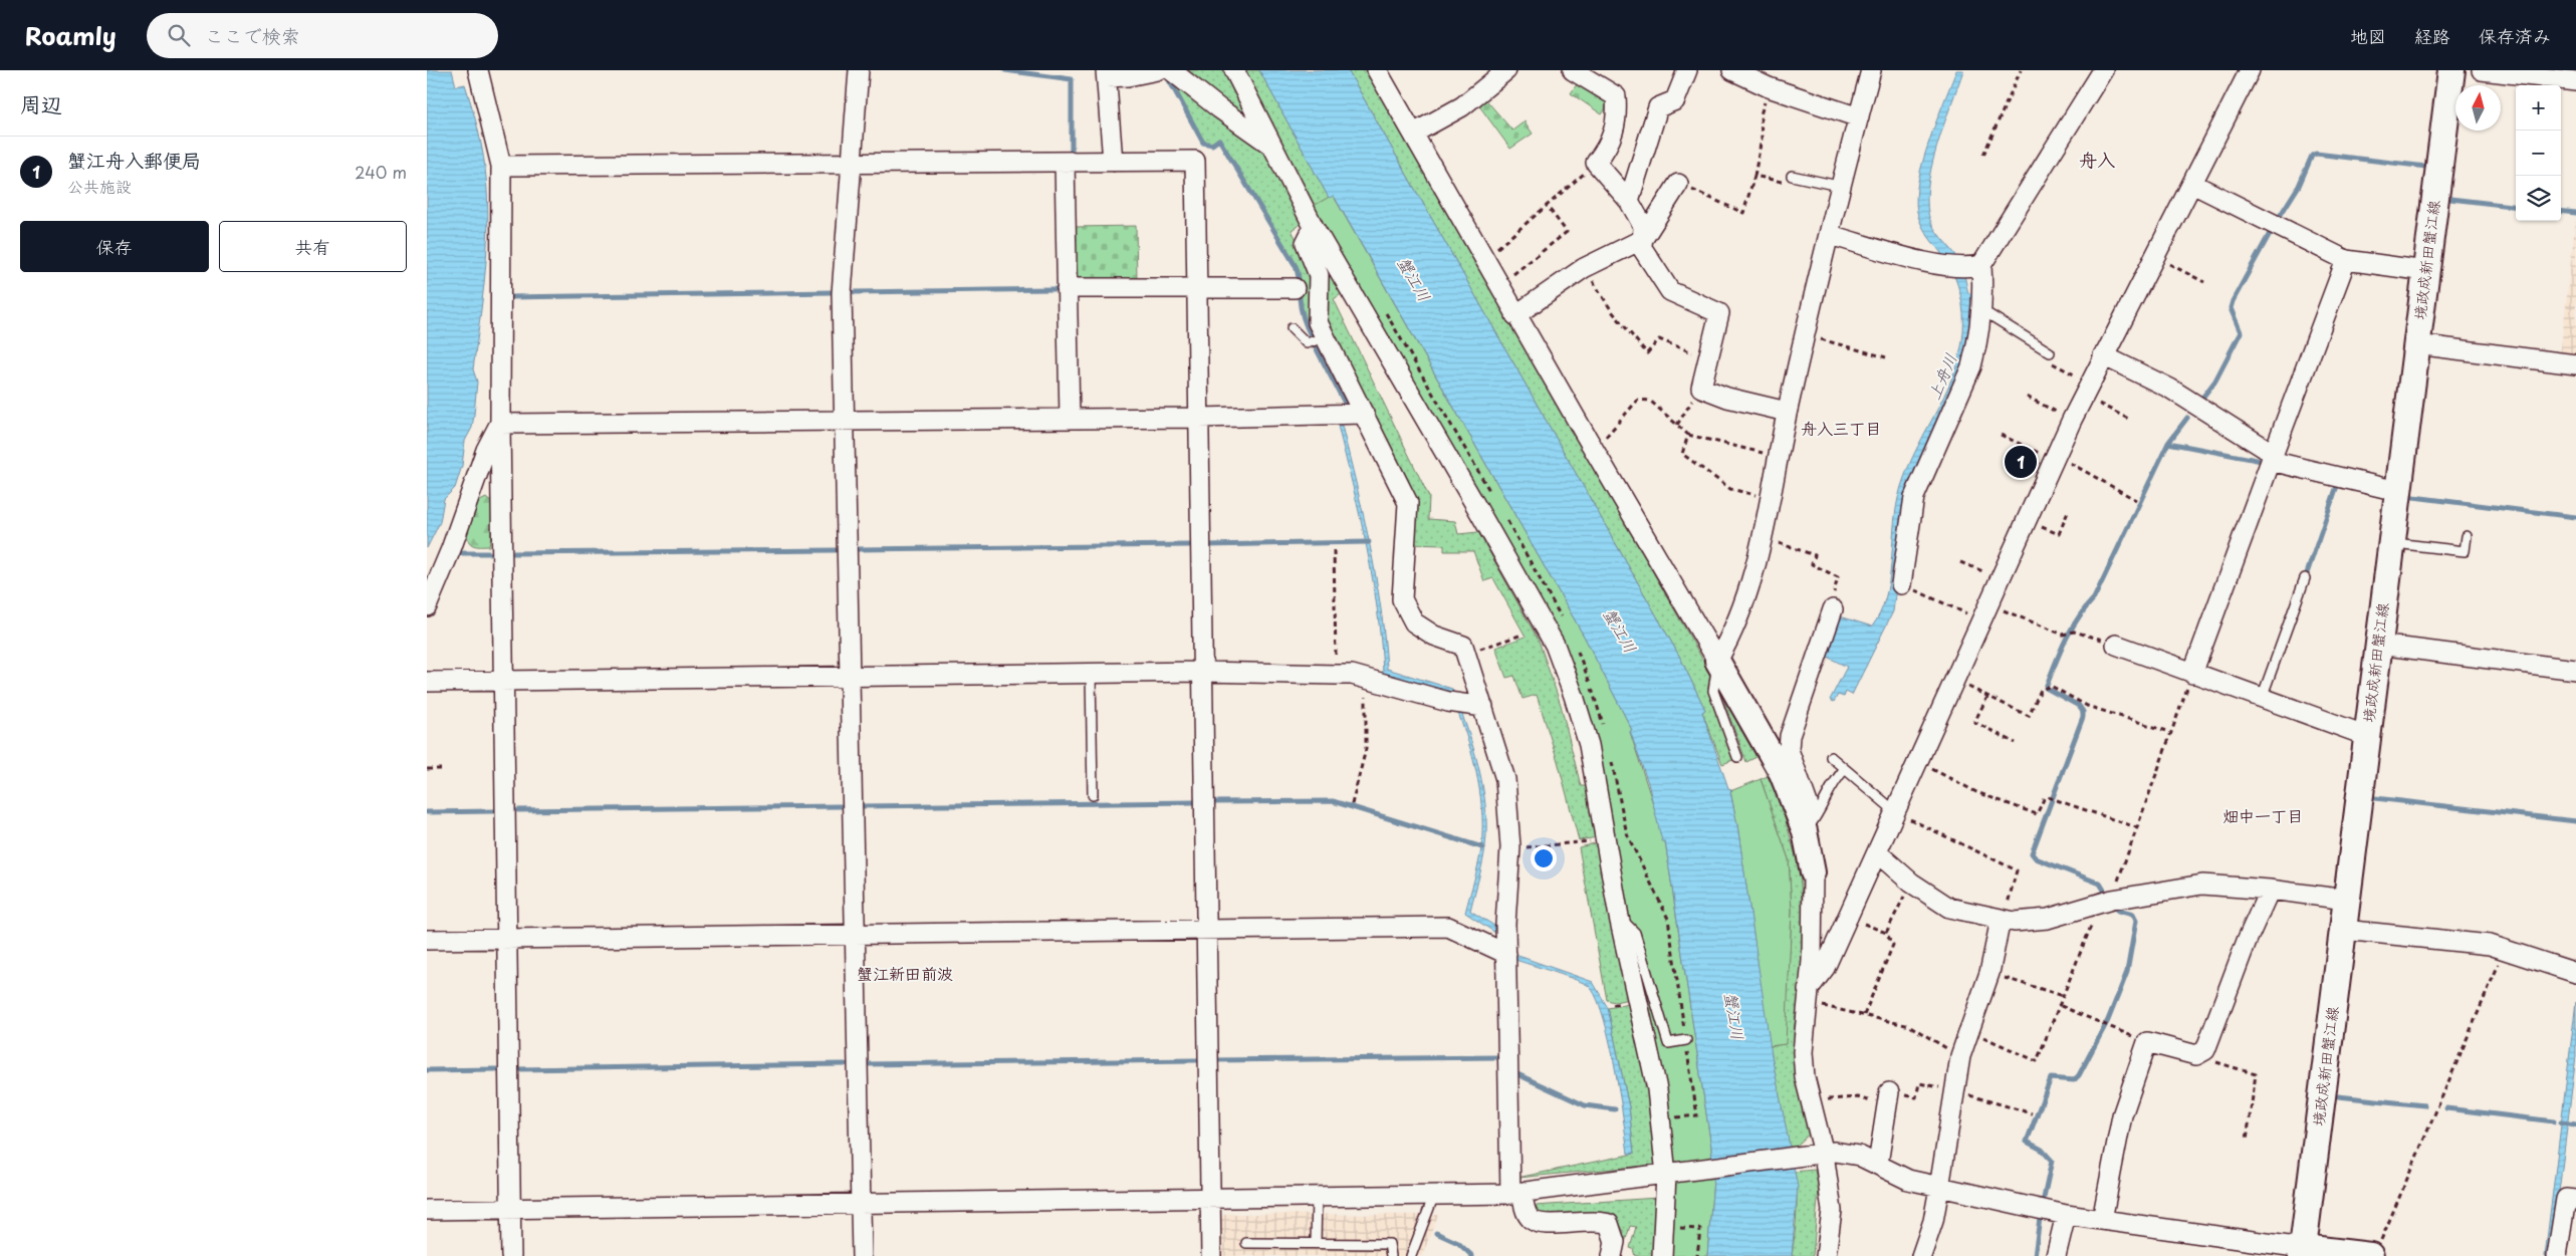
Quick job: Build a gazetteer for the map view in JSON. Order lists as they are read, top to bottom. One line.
{"streets":{"main road":["境政成新田蟹江線"]},"districts":["舟入","舟入三丁目","畑中一丁目","蟹江新田前波"],"water":["蟹江川","上舟川"],"north":"top","page":{"header":"Roamly","search":"ここで検索","nav":["地図","経路","保存済み"],"heading":"周辺","map_buttons":["+","−"],"list":[{"mark":"1","name":"蟹江舟入郵便局","note":"公共施設","value":"240 m"}],"buttons":["保存","共有"],"pins":"1"}}
